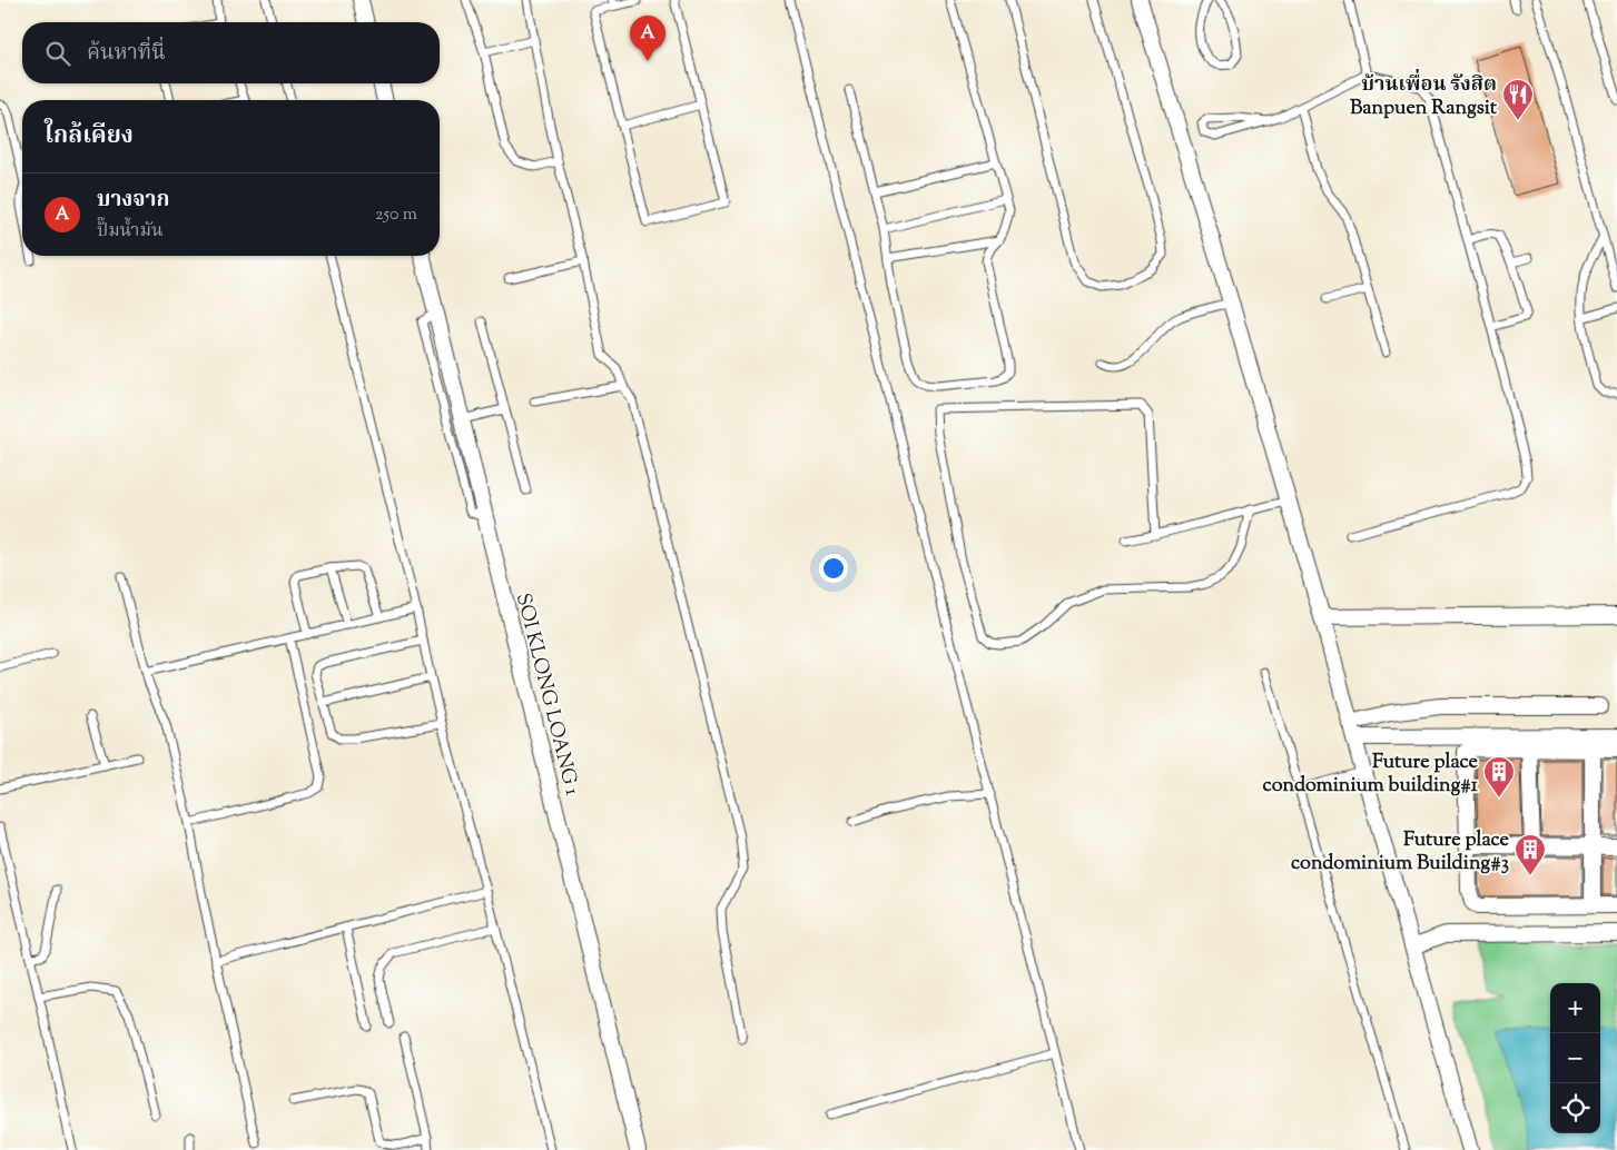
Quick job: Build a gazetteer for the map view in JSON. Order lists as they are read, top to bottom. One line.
{"streets":{"street":["SOI KLONG LOANG 1"]},"places":{"restaurant":["บ้านเพื่อน รังสิต Banpuen Rangsit"],"building":["Future place condominium building#1","Future place condominium Building#3"]},"page":{"pins":"A","search":"ค้นหาที่นี่","heading":"ใกล้เคียง","list":[{"mark":"A","name":"บางจาก","note":"ปั๊มน้ำมัน","value":"250 m"}],"map_buttons":["+","−"]}}
